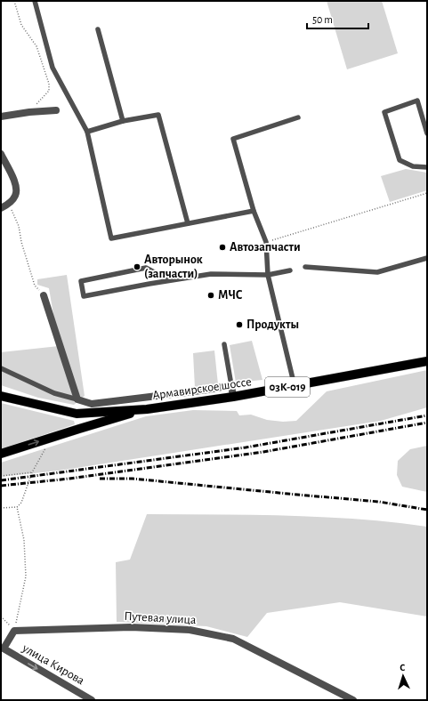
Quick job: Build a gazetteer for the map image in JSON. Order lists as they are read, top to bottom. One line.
{"streets":{"main road":["03К-019","Армавирское шоссе"],"street":["Путевая улица","улица Кирова"]},"crossings":[["03К-019","Армавирское шоссе"],["Путевая улица","улица Кирова"]],"one_way":["улица Кирова"],"places":["Автозапчасти","Авторынок (запчасти)","МЧС","Продукты"],"scale_bar":"50 m","north":"top"}
